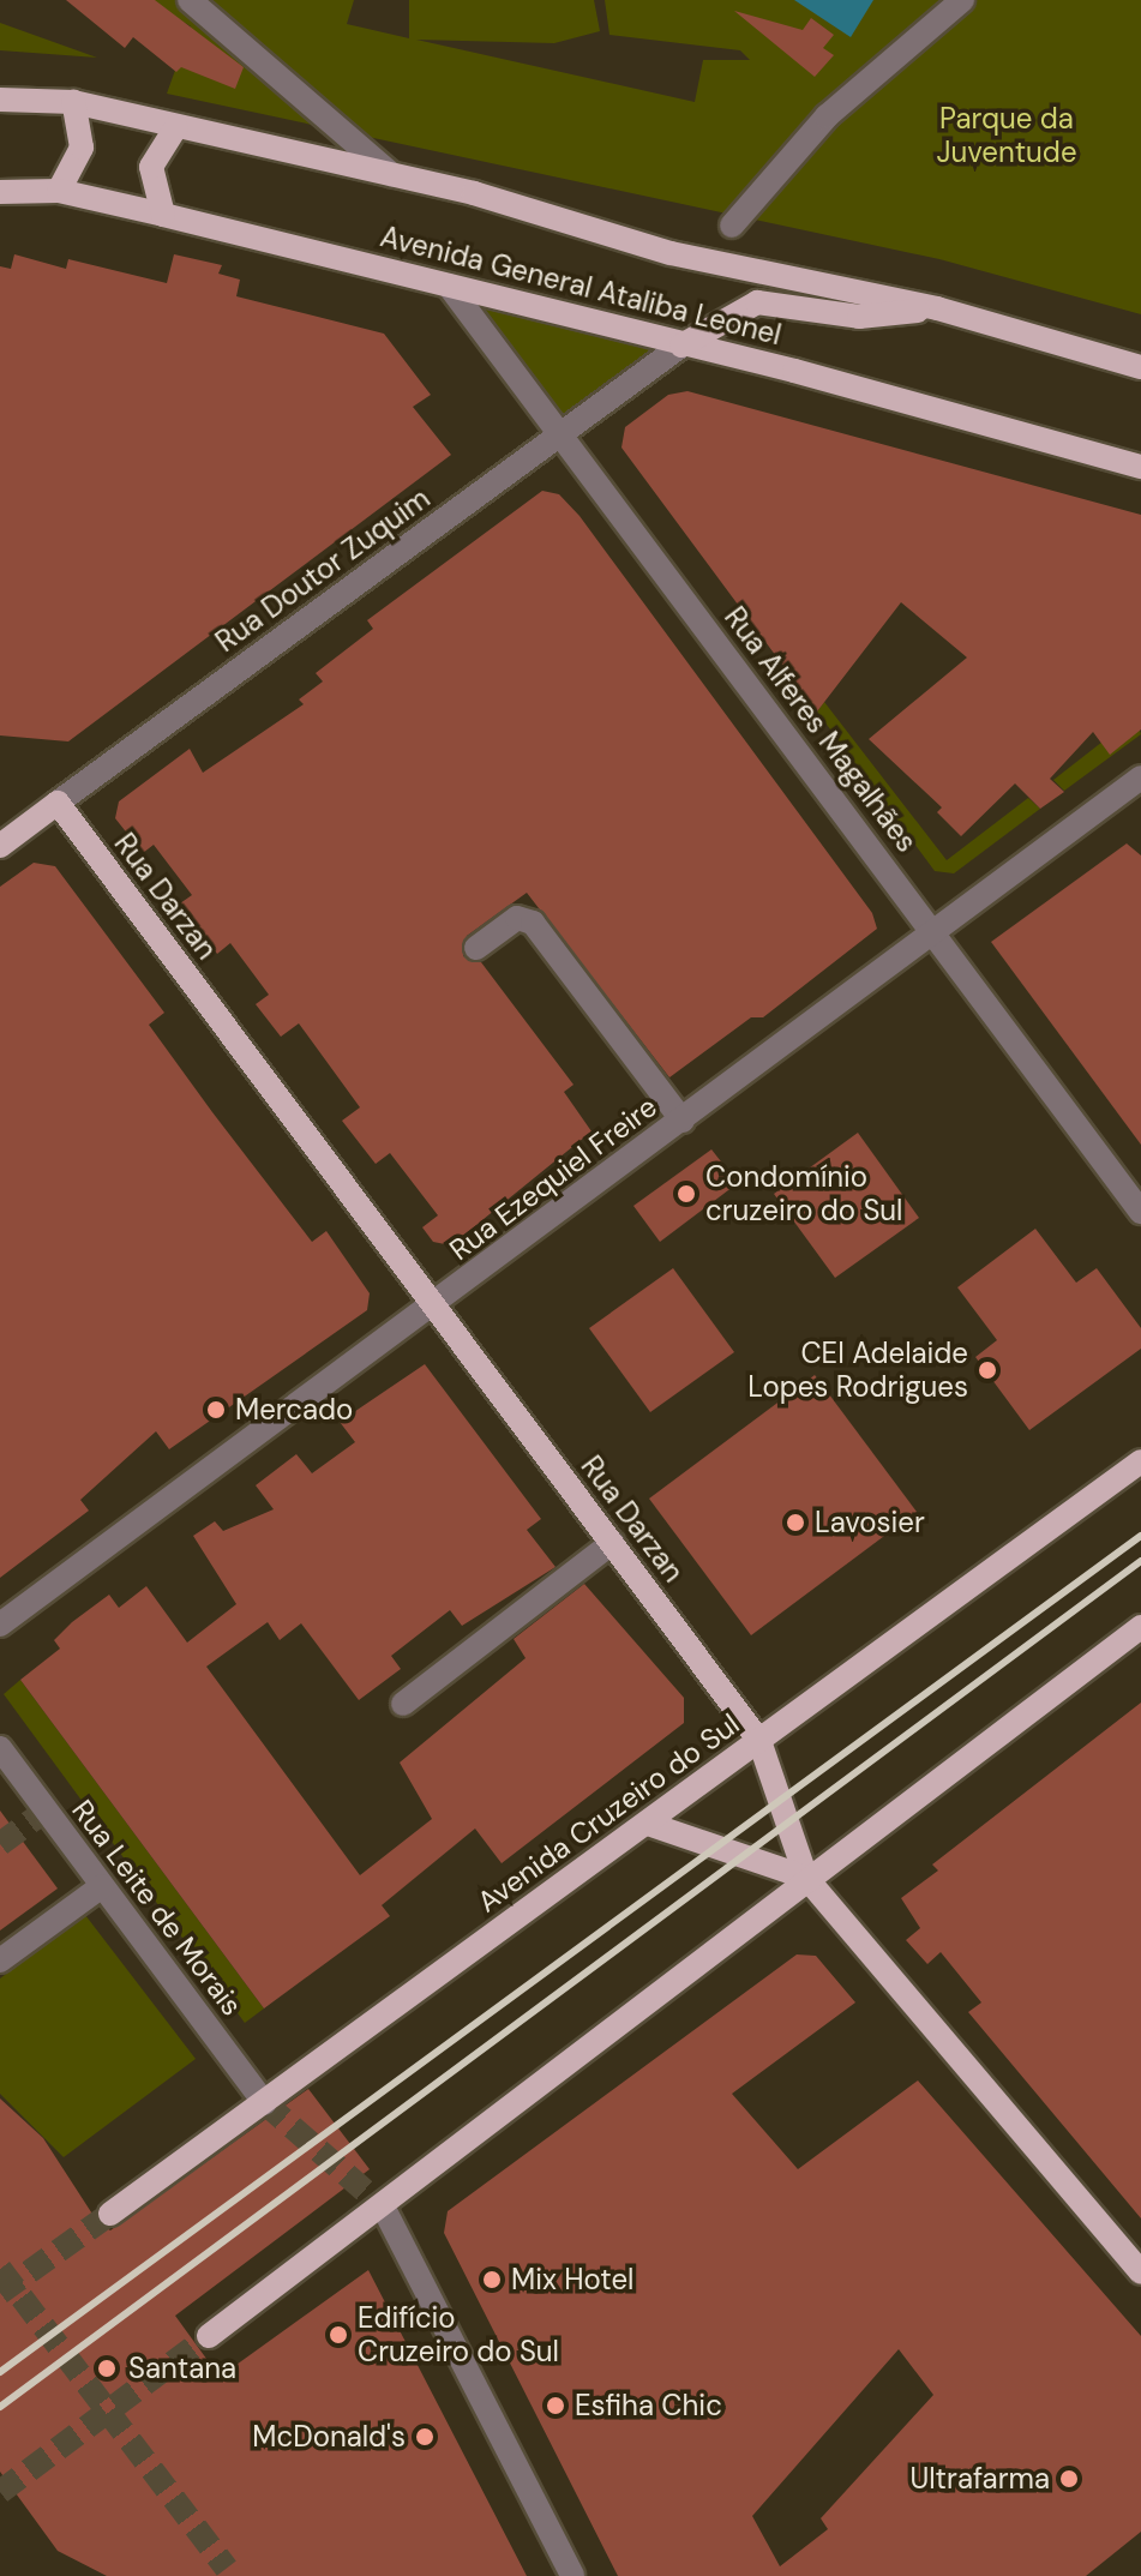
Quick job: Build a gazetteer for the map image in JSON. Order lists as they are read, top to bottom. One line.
{"streets":{"main road":["Avenida General Ataliba Leonel","Rua Doutor Zuquim","Rua Darzan","Avenida Cruzeiro do Sul"],"street":["Rua Alferes Magalhães","Rua Ezequiel Freire","Rua Leite de Morais"]},"crossings":[["Avenida General Ataliba Leonel","Rua Doutor Zuquim"],["Avenida General Ataliba Leonel","Rua Alferes Magalhães"],["Rua Doutor Zuquim","Rua Alferes Magalhães"],["Rua Doutor Zuquim","Rua Darzan"],["Rua Alferes Magalhães","Rua Ezequiel Freire"],["Rua Darzan","Rua Ezequiel Freire"],["Rua Darzan","Avenida Cruzeiro do Sul"],["Avenida Cruzeiro do Sul","Rua Leite de Morais"]],"parks":["Parque da Juventude"],"places":["Condomínio cruzeiro do Sul","CEI Adelaide Lopes Rodrigues","Mercado","Lavosier","Mix Hotel","Edifício Cruzeiro do Sul","Santana","Esfiha Chic","McDonald's","Ultrafarma"]}
